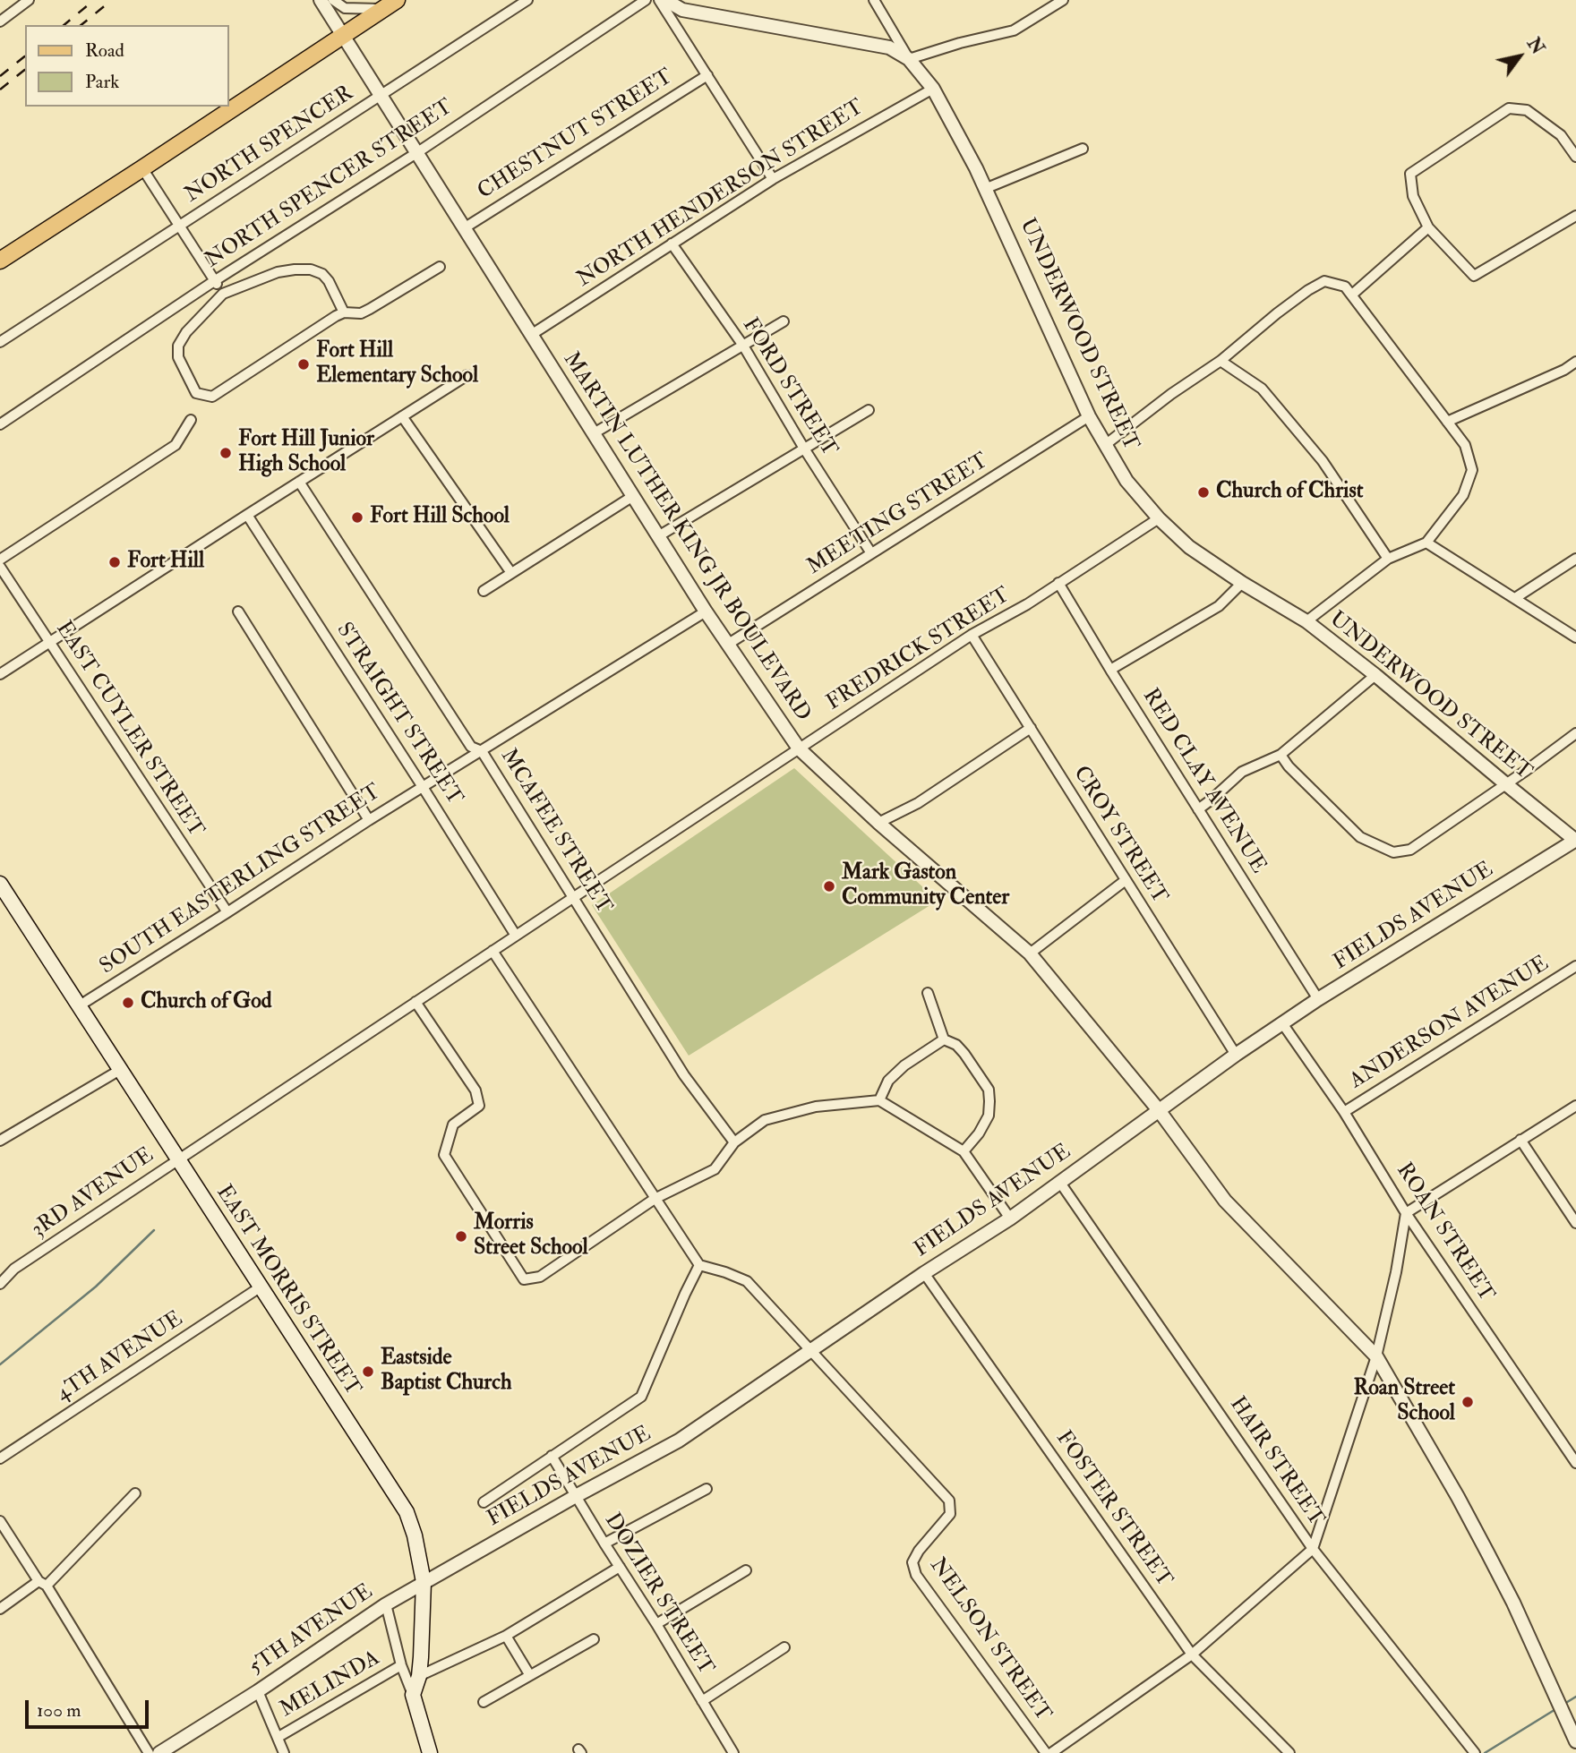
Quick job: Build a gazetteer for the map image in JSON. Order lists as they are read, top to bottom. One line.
{"streets":{"main road":["EAST MORRIS STREET"],"street":["CHESTNUT STREET","NORTH SPENCER","NORTH SPENCER STREET","NORTH HENDERSON STREET","UNDERWOOD STREET","FORD STREET","MEETING STREET","MARTIN LUTHER KING JR BOULEVARD","FREDRICK STREET","STRAIGHT STREET","EAST CUYLER STREET","RED CLAY AVENUE","MCAFEE STREET","CROY STREET","SOUTH EASTERLING STREET","FIELDS AVENUE","ANDERSON AVENUE","3RD AVENUE","ROAN STREET","4TH AVENUE","HAIR STREET","FOSTER STREET","DOZIER STREET","5TH AVENUE","NELSON STREET","MELINDA"]},"crossings":[["CHESTNUT STREET","MARTIN LUTHER KING JR BOULEVARD"],["NORTH SPENCER","MARTIN LUTHER KING JR BOULEVARD"],["NORTH SPENCER STREET","MARTIN LUTHER KING JR BOULEVARD"],["NORTH HENDERSON STREET","UNDERWOOD STREET"],["NORTH HENDERSON STREET","FORD STREET"],["NORTH HENDERSON STREET","MARTIN LUTHER KING JR BOULEVARD"],["UNDERWOOD STREET","MEETING STREET"],["UNDERWOOD STREET","FREDRICK STREET"],["UNDERWOOD STREET","FIELDS AVENUE"],["FORD STREET","MEETING STREET"],["MEETING STREET","MARTIN LUTHER KING JR BOULEVARD"],["MARTIN LUTHER KING JR BOULEVARD","FREDRICK STREET"],["MARTIN LUTHER KING JR BOULEVARD","SOUTH EASTERLING STREET"],["MARTIN LUTHER KING JR BOULEVARD","FIELDS AVENUE"],["FREDRICK STREET","STRAIGHT STREET"],["FREDRICK STREET","RED CLAY AVENUE"],["FREDRICK STREET","MCAFEE STREET"],["FREDRICK STREET","CROY STREET"],["FREDRICK STREET","3RD AVENUE"],["STRAIGHT STREET","SOUTH EASTERLING STREET"],["EAST CUYLER STREET","SOUTH EASTERLING STREET"],["RED CLAY AVENUE","FIELDS AVENUE"],["MCAFEE STREET","SOUTH EASTERLING STREET"],["CROY STREET","FIELDS AVENUE"],["SOUTH EASTERLING STREET","EAST MORRIS STREET"],["FIELDS AVENUE","ROAN STREET"],["FIELDS AVENUE","EAST MORRIS STREET"],["FIELDS AVENUE","HAIR STREET"],["FIELDS AVENUE","FOSTER STREET"],["FIELDS AVENUE","DOZIER STREET"],["FIELDS AVENUE","5TH AVENUE"],["FIELDS AVENUE","NELSON STREET"],["ANDERSON AVENUE","ROAN STREET"],["3RD AVENUE","EAST MORRIS STREET"],["EAST MORRIS STREET","4TH AVENUE"],["EAST MORRIS STREET","5TH AVENUE"]],"places":["Fort Hill Elementary School","Fort Hill Junior High School","Church of Christ","Fort Hill School","Fort Hill","Mark Gaston Community Center","Church of God","Morris Street School","Eastside Baptist Church","Roan Street School"],"legend":["Road","Park"],"scale_bar":"100 m","north":"top right"}
